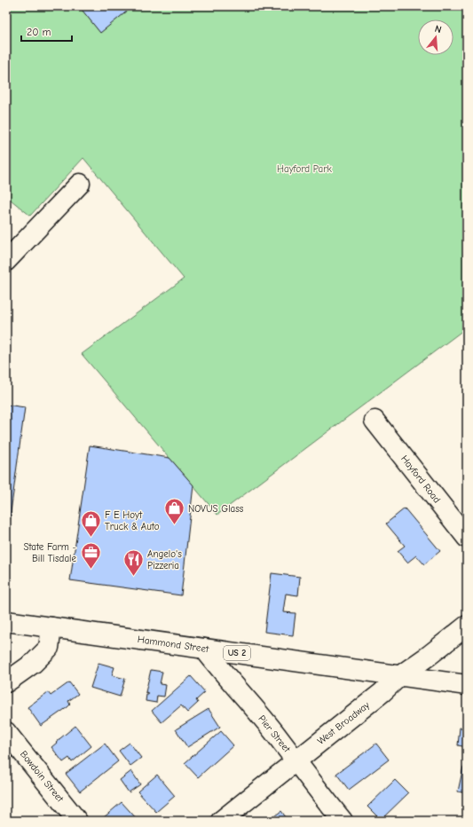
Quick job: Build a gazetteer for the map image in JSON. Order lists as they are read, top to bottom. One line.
{"streets":{"street":["Hayford Road","Hammond Street","US 2","West Broadway","Pier Street","Bowdoin Street"]},"crossings":[["Hammond Street","West Broadway"],["Hammond Street","Pier Street"],["West Broadway","Pier Street"]],"parks":["Hayford Park"],"places":{"shop":["NOVUS Glass","F E Hoyt Truck & Auto"],"office":["State Farm - Bill Tisdale"],"restaurant":["Angelo's Pizzeria"]},"scale_bar":"20 m","north":"top"}
